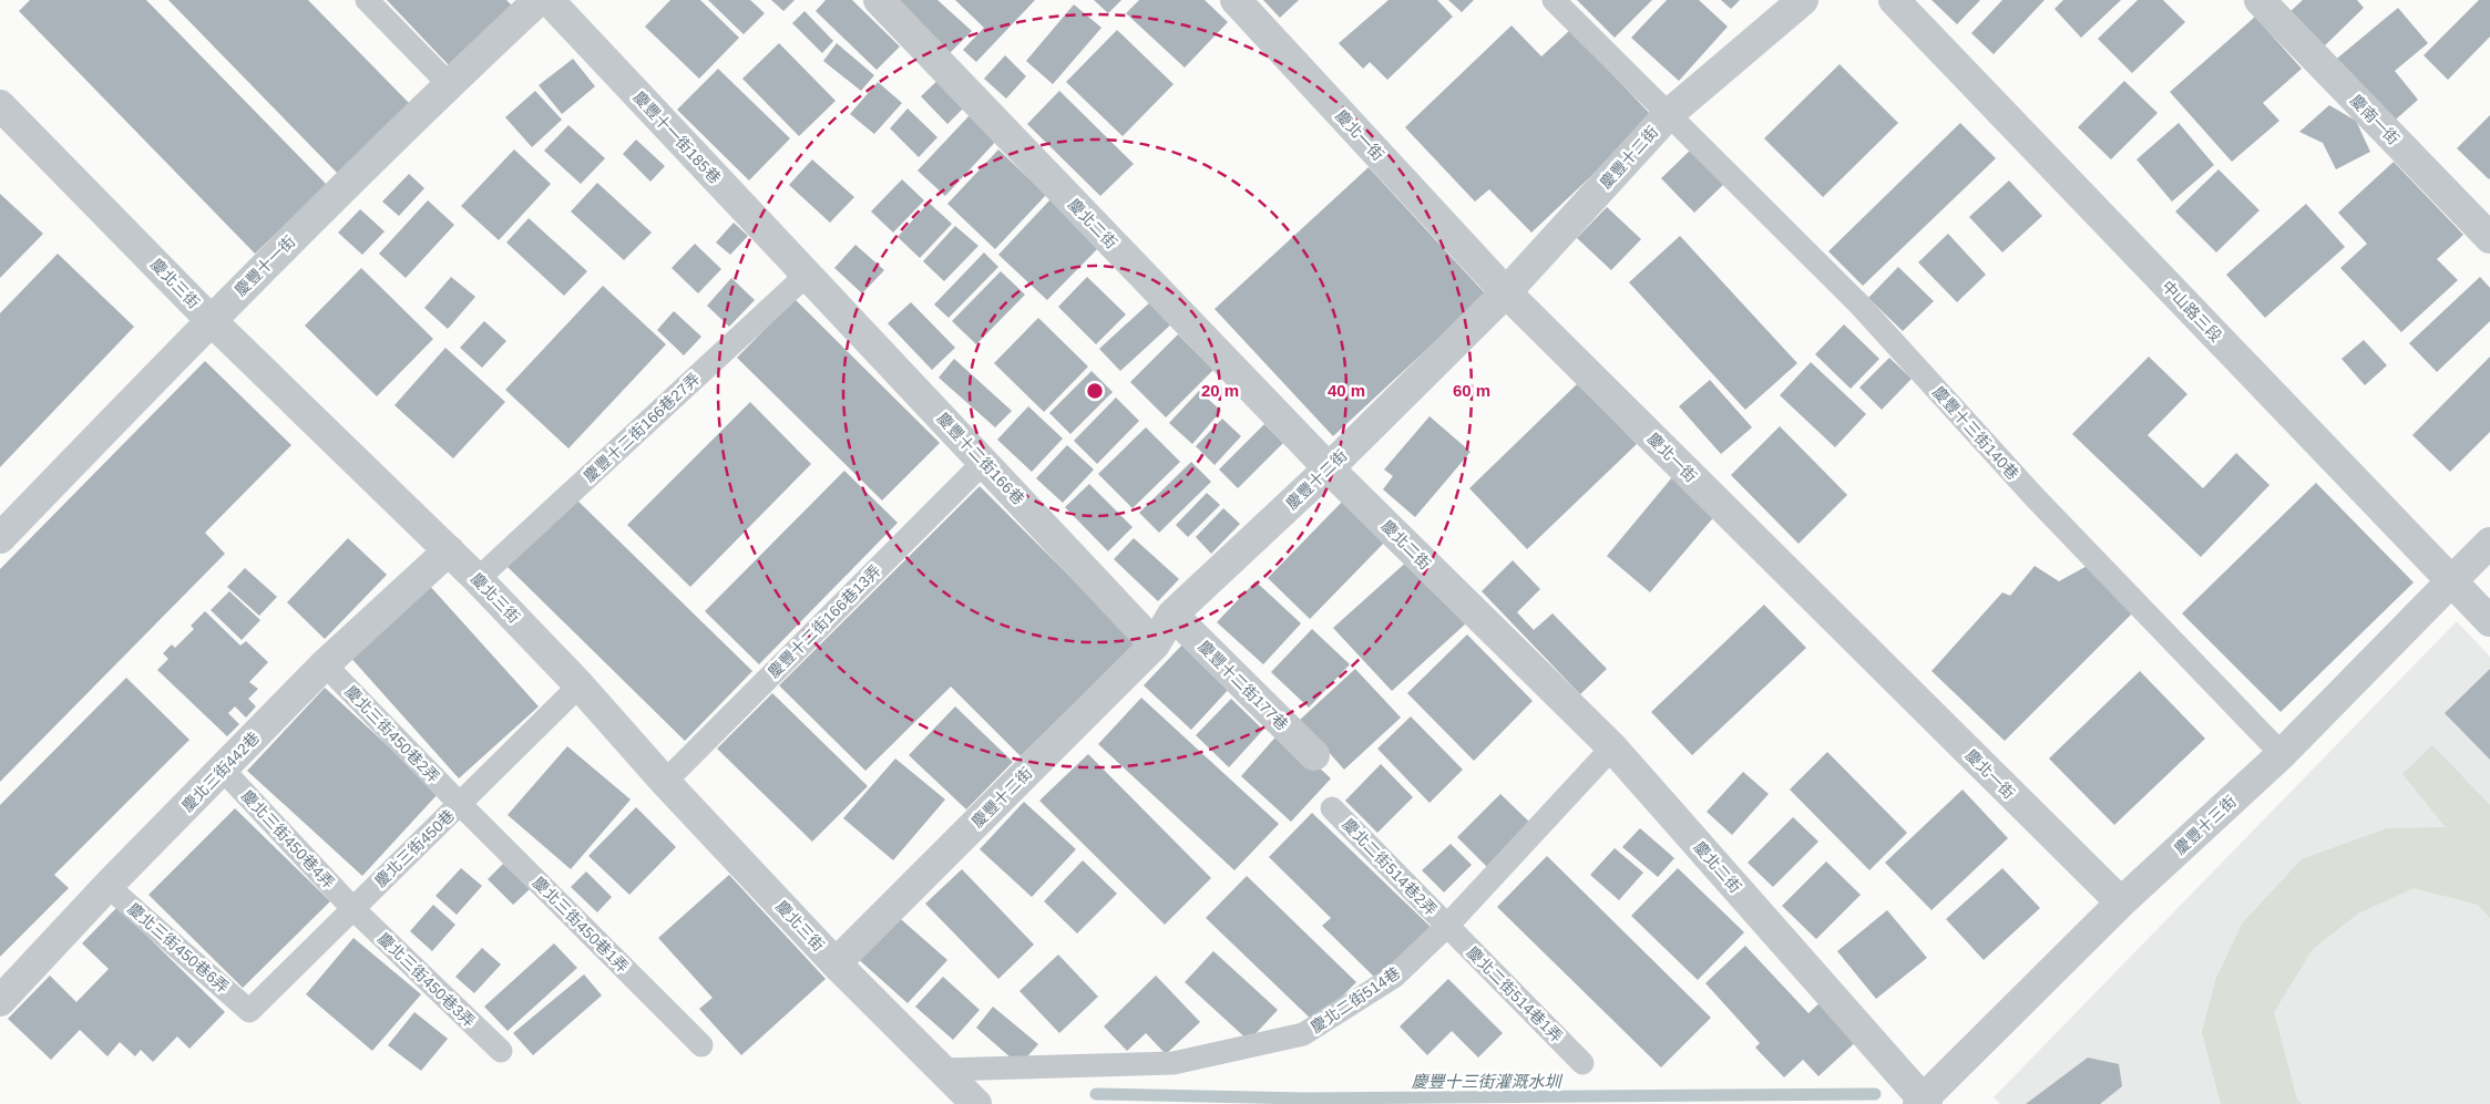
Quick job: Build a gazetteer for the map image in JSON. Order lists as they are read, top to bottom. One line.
{"streets":{"street":["慶南一街","慶北一街","慶豐十一街185巷","慶豐十二街","慶北二街","慶豐十一街","慶北三街","中山路三段","慶豐十二街166巷","慶豐十二街177巷","慶北三街442巷","慶豐十三街"],"lane":["慶豐十二街166巷27弄","慶豐十三街140巷","慶豐十二街166巷13弄","慶北三街450巷2弄","慶北三街450巷4弄","慶北三街450巷","慶北二街514巷2弄","慶北三街450巷1弄","慶北三街450巷6弄","慶北三街450巷3弄","慶北二街514巷1弄","慶北二街514巷"]},"crossings":[["慶北一街","慶豐十二街"],["慶北一街","慶豐十三街"],["慶豐十一街185巷","慶豐十二街166巷27弄"],["慶豐十一街185巷","慶豐十二街166巷"],["慶豐十二街","慶北二街"],["慶豐十二街","慶北三街"],["慶豐十二街","慶豐十三街140巷"],["慶豐十二街","慶豐十二街166巷"],["慶豐十二街","慶豐十二街177巷"],["慶北二街","慶豐十三街"],["慶北二街","慶北二街514巷"],["慶豐十一街","慶北三街"],["慶北三街","慶豐十二街166巷27弄"],["慶北三街","慶豐十二街166巷13弄"],["慶北三街","慶北三街442巷"],["慶北三街","慶北三街450巷"],["慶北三街","慶北二街514巷"],["中山路三段","慶豐十三街"],["慶豐十二街166巷27弄","慶豐十二街166巷"],["慶豐十三街140巷","慶豐十三街"],["慶豐十二街166巷","慶豐十二街166巷13弄"],["慶北三街450巷2弄","慶北三街442巷"],["慶北三街450巷2弄","慶北三街450巷"],["慶北三街450巷2弄","慶北三街450巷1弄"],["慶北三街442巷","慶北三街450巷4弄"],["慶北三街442巷","慶北三街450巷6弄"],["慶北三街450巷4弄","慶北三街450巷"],["慶北三街450巷4弄","慶北三街450巷3弄"],["慶北三街450巷","慶北三街450巷1弄"],["慶北三街450巷","慶北三街450巷6弄"],["慶北三街450巷","慶北三街450巷3弄"],["慶北二街514巷2弄","慶北二街514巷1弄"],["慶北二街514巷2弄","慶北二街514巷"],["慶北二街514巷1弄","慶北二街514巷"]],"water":["慶豐十三街灌溉水圳"],"rings":["20 m","40 m","60 m"]}
